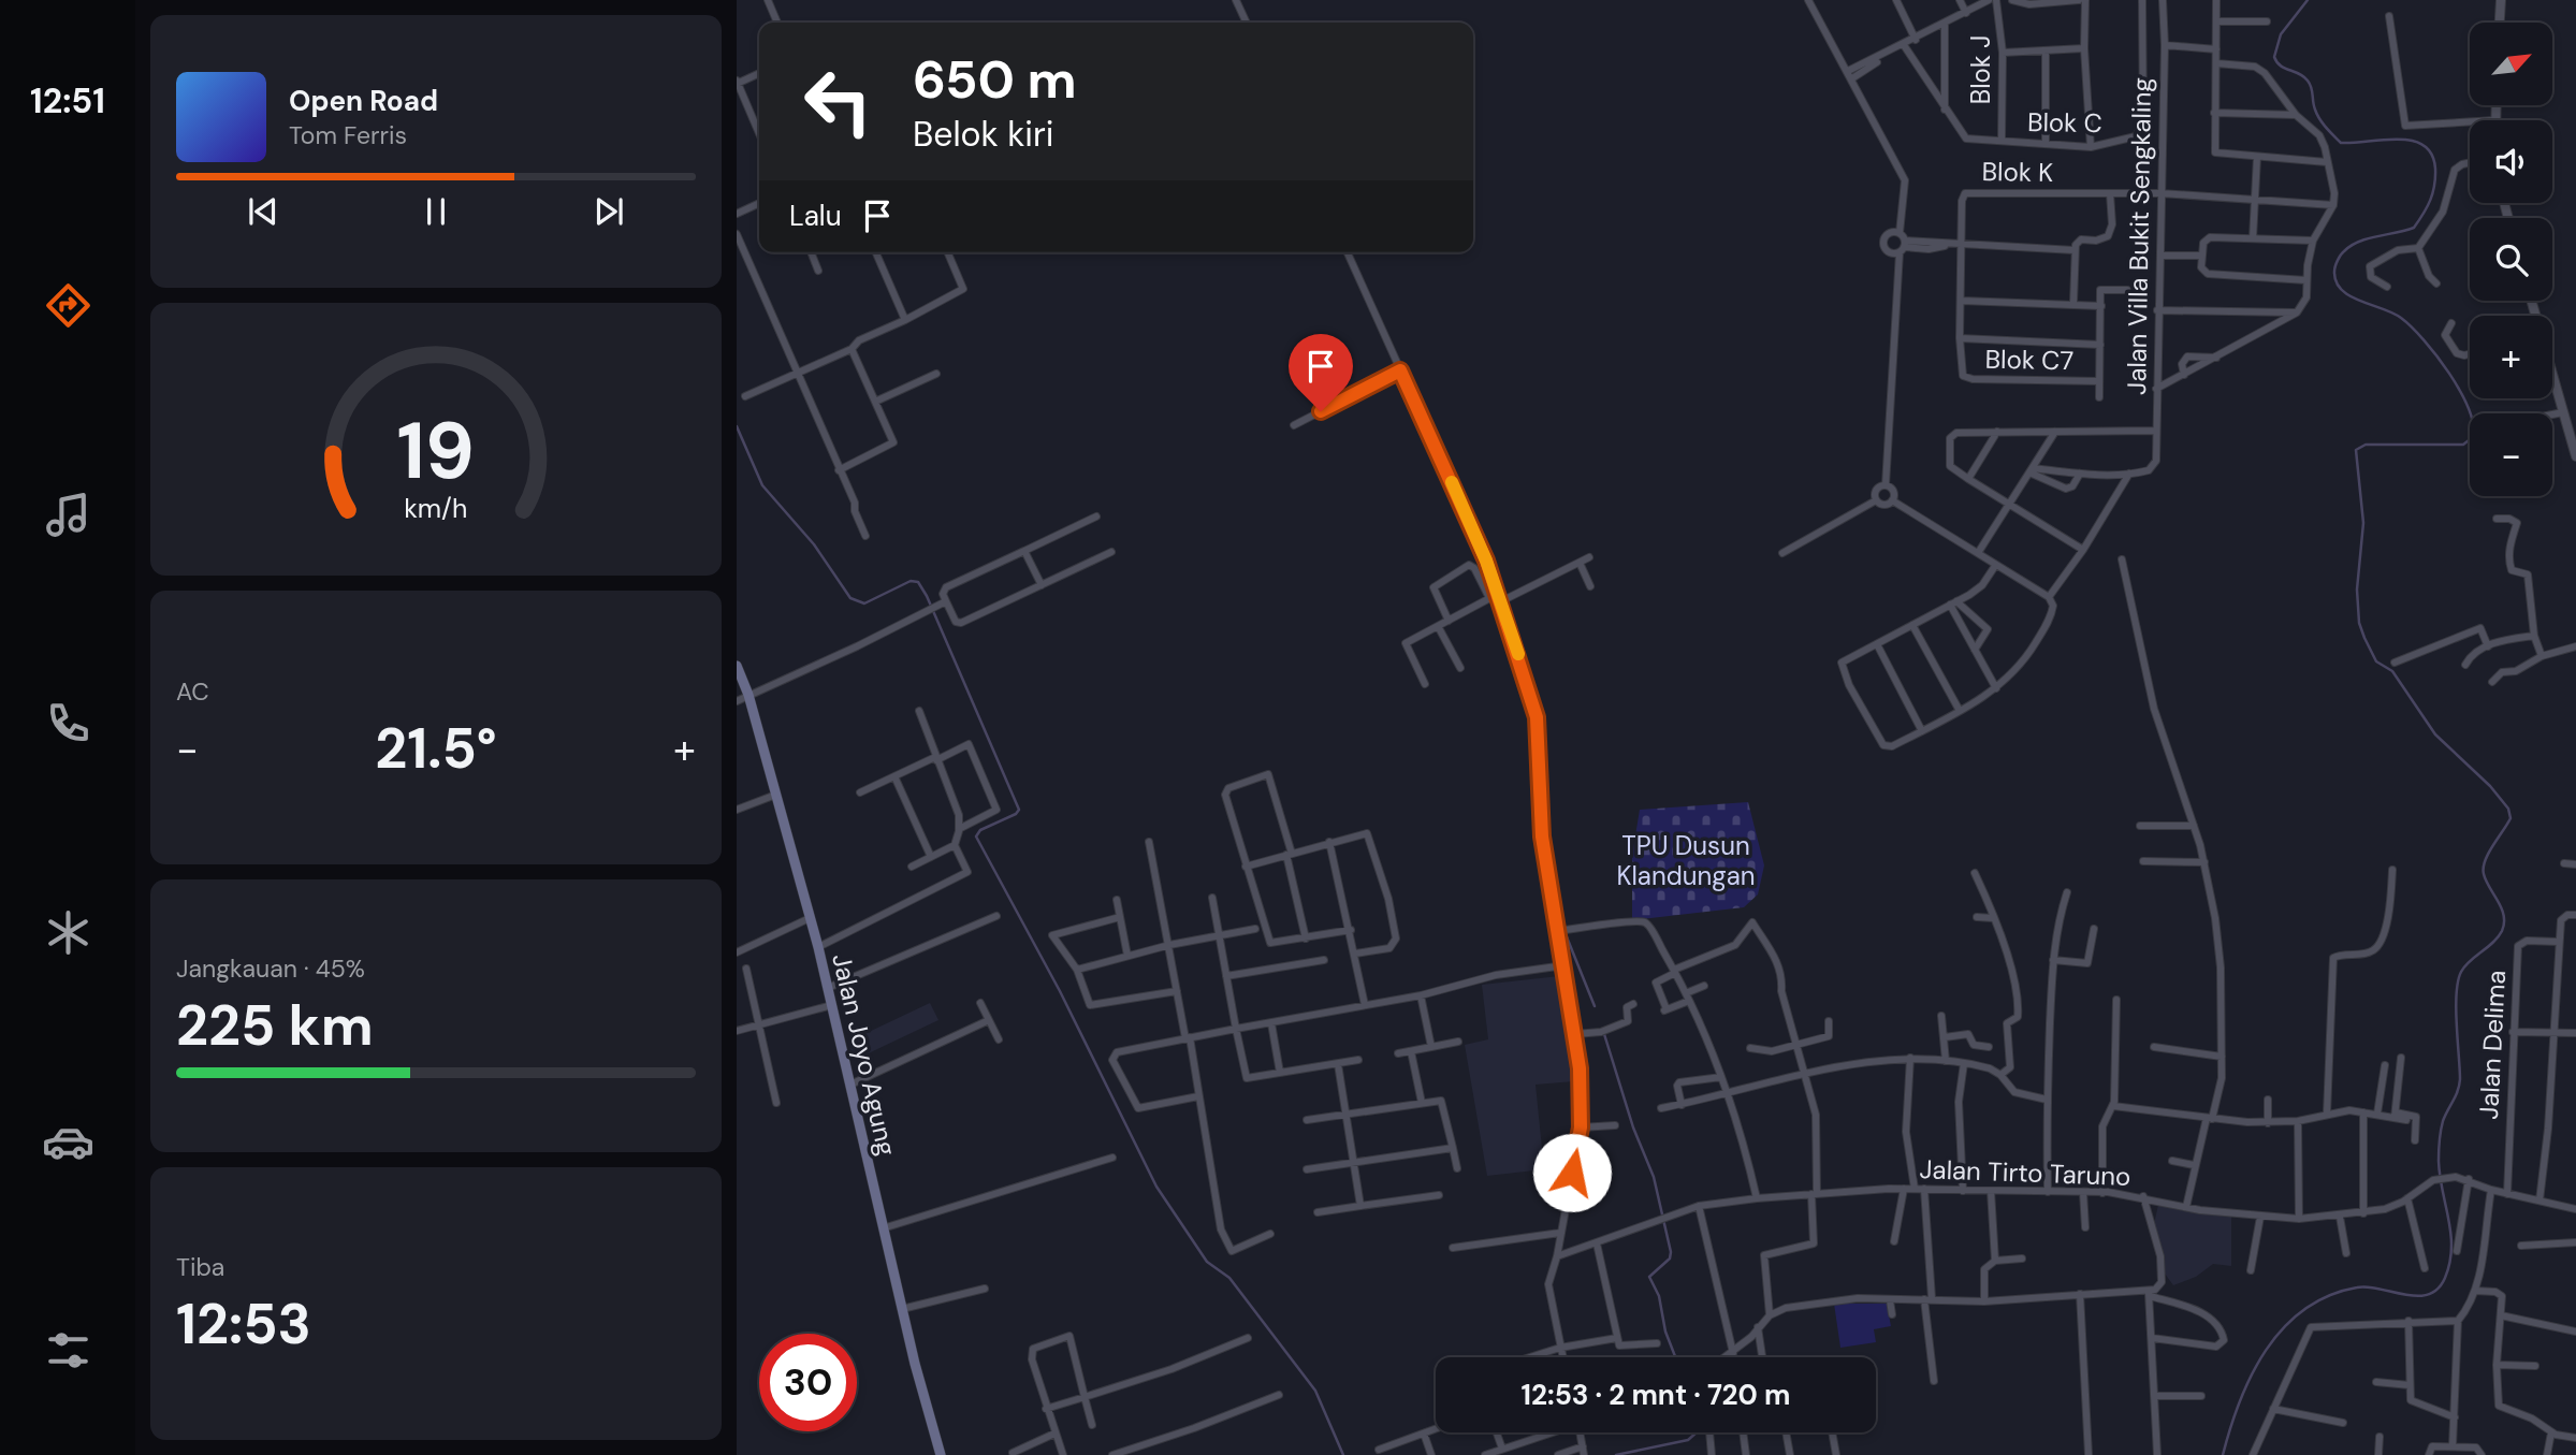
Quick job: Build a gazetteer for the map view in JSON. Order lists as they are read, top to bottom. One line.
{"streets":{"main road":["Jalan Joyo Agung"],"street":["Blok J","Blok C","Blok K","Jalan Villa Bukit Sengkaling","Blok C7","Jalan Delima","Jalan Tirto Taruno"]},"crossings":[["Blok J","Blok C"],["Blok K","Jalan Villa Bukit Sengkaling"],["Blok K","Blok C7"],["Jalan Delima","Jalan Tirto Taruno"]],"parks":["TPU Dusun Klandungan"],"north":"top right","page":{"tabs":"12:51","map_buttons":["+","−"],"turn":["650 m","Belok kiri"],"song":["Open Road","Tom Ferris"],"then":"Lalu","tile":["AC",["Jangkauan · 45%","225 km"],["Tiba","12:53"]],"heat":["−","21.5°","+"],"limit":"30","trip":"12:53 · 2 mnt · 720 m","gauge":["19","km/h"]}}
